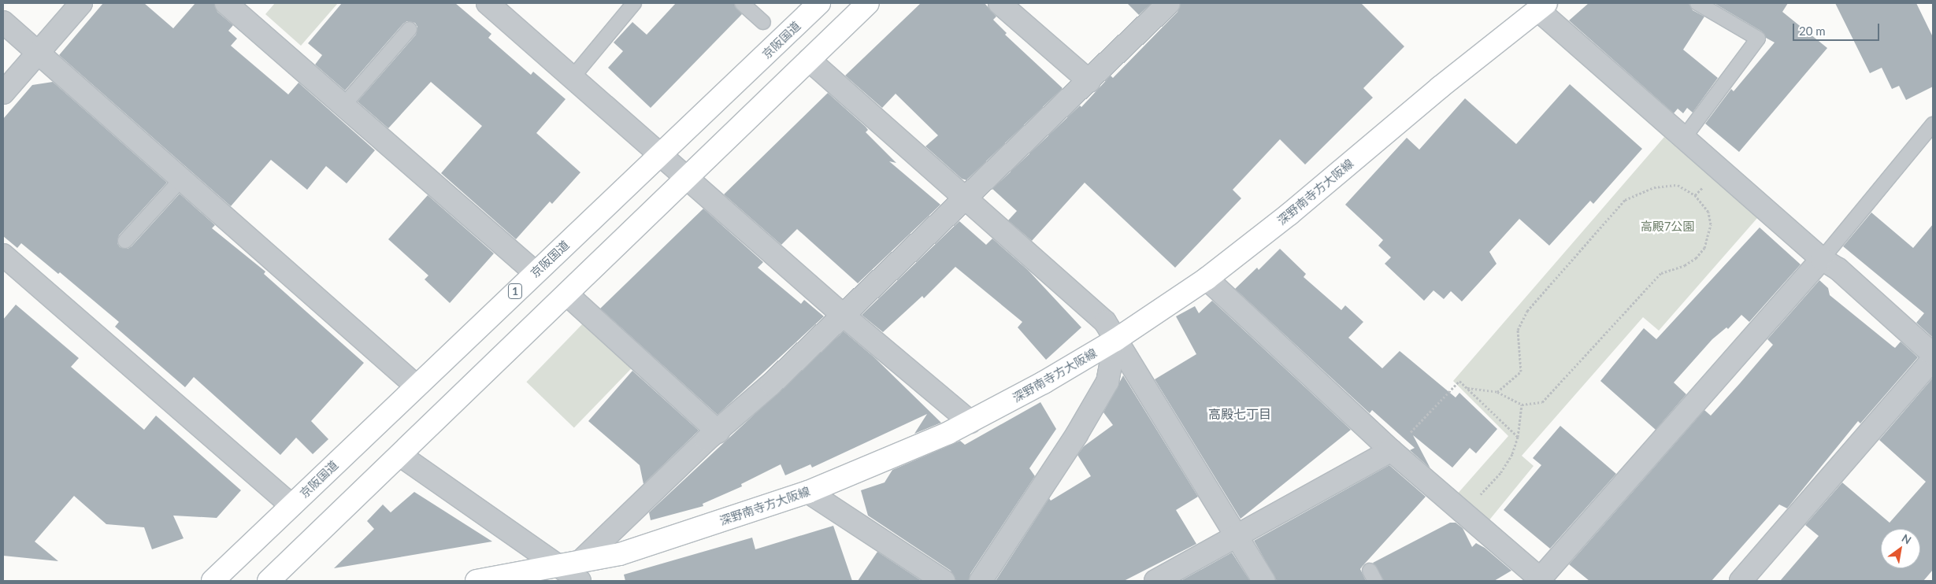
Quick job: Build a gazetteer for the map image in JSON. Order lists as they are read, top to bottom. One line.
{"streets":{"main road":["京阪国道","深野南寺方大阪線","1"]},"districts":["高殿七丁目"],"parks":["高殿7公園"],"scale_bar":"20 m","north":"top right"}
